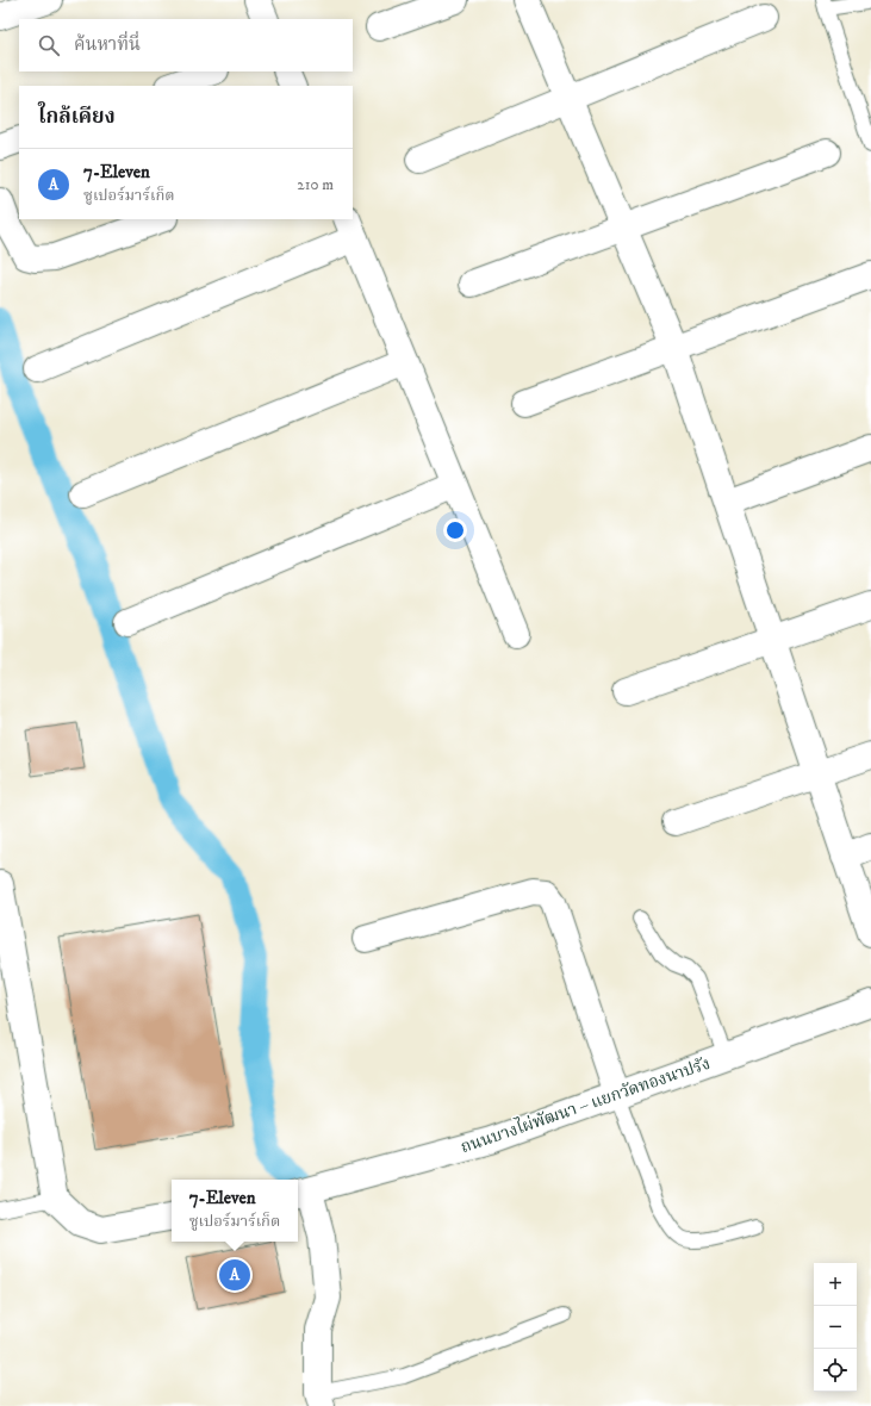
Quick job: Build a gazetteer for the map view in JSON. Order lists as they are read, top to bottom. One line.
{"streets":{"street":["ถนนบางไผ่พัฒนา – แยกวัดทองนาปรัง"]},"page":{"search":"ค้นหาที่นี่","heading":"ใกล้เคียง","list":[{"mark":"A","name":"7-Eleven","note":"ซูเปอร์มาร์เก็ต","value":"210 m"}],"popup":["7-Eleven","ซูเปอร์มาร์เก็ต"],"pins":"A","map_buttons":["+","−"]}}
